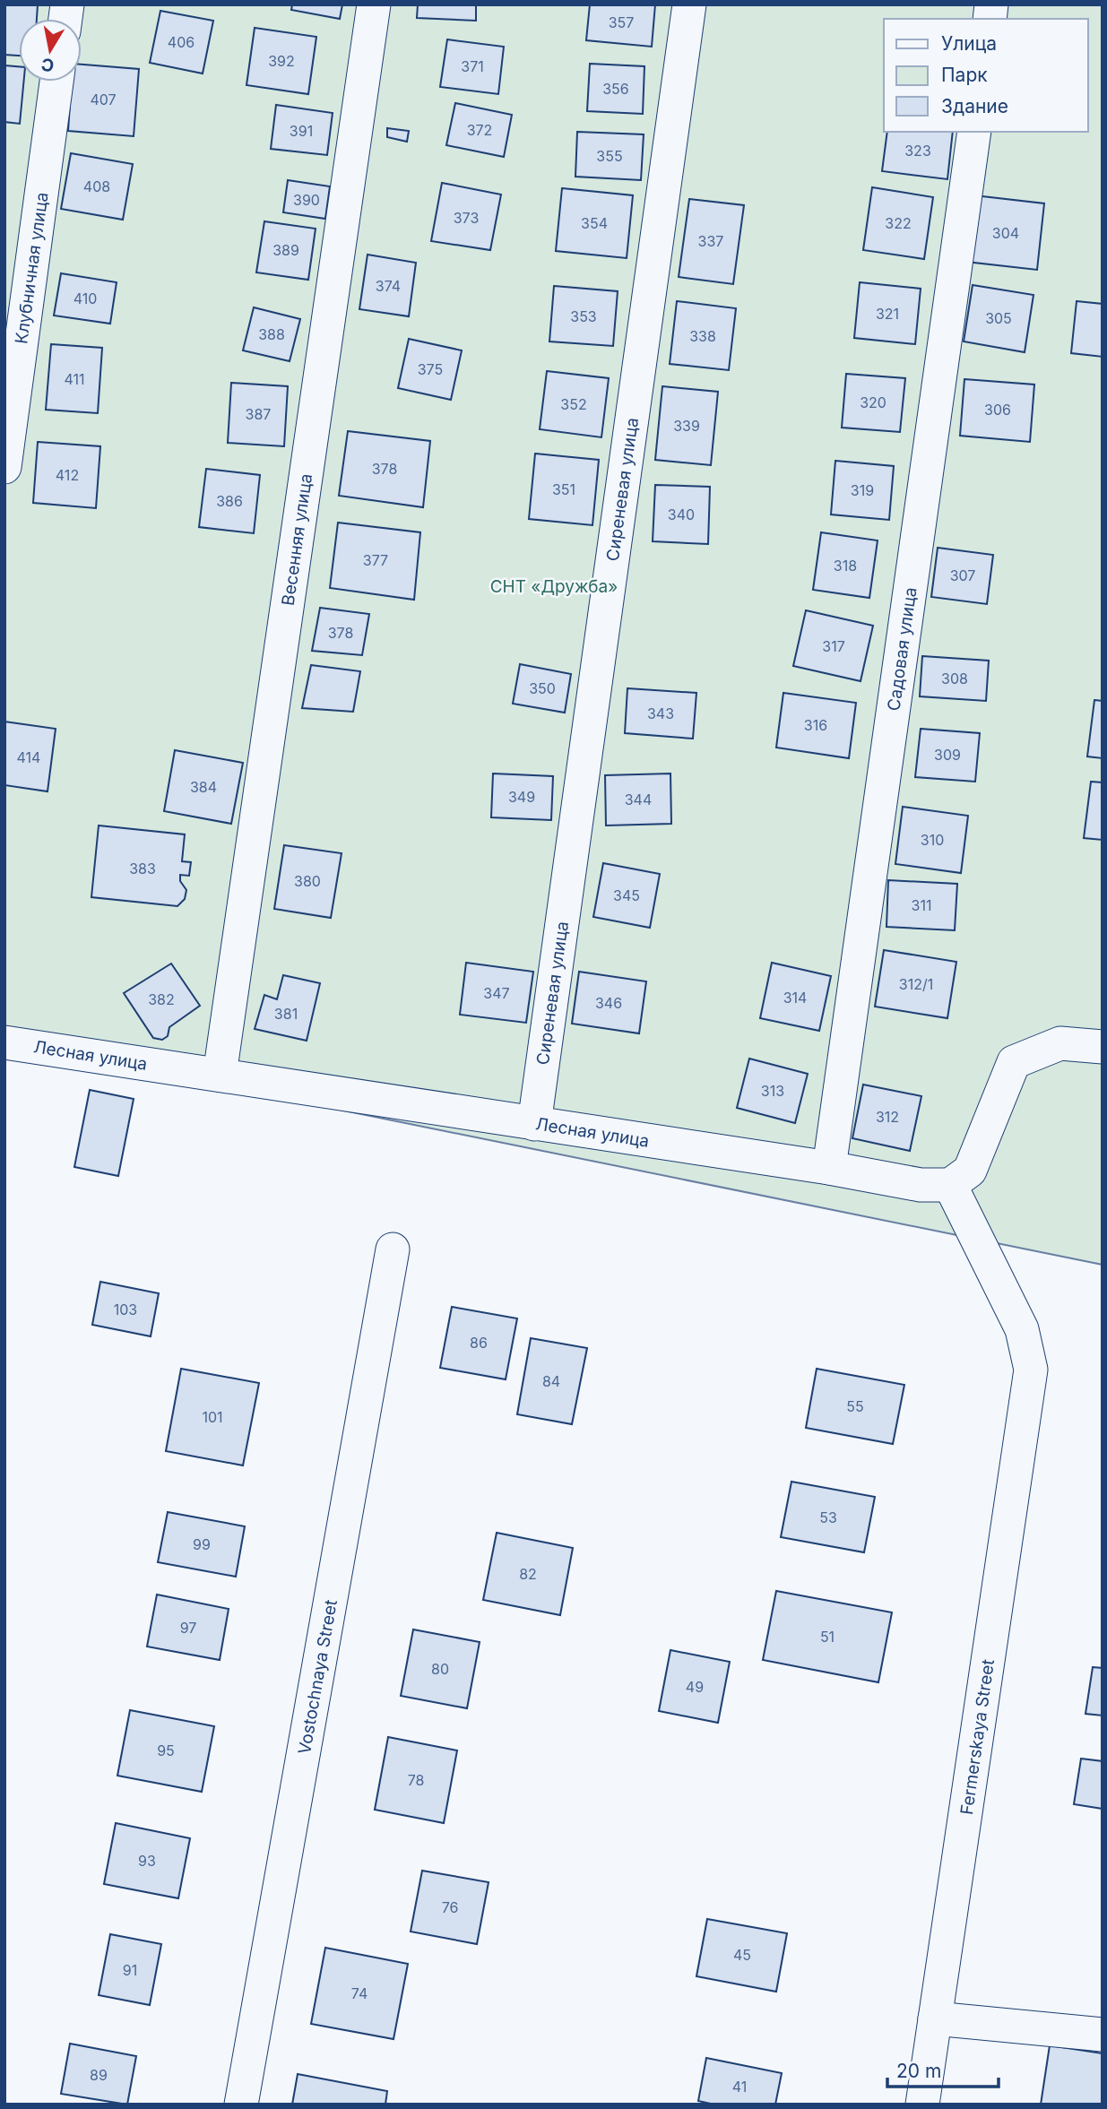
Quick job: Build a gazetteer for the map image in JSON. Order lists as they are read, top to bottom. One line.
{"streets":{"street":["Клубничная улица","Сиреневая улица","Весенняя улица","Садовая улица","Лесная улица","Vostochnaya Street","Fermerskaya Street"]},"crossings":[["Сиреневая улица","Лесная улица"],["Весенняя улица","Лесная улица"],["Садовая улица","Лесная улица"],["Лесная улица","Fermerskaya Street"]],"parks":["СНТ «Дружба»"],"house_numbers":["357","406","392","371","356","407","372","391","323","355","408","390","373","354","322","304","337","389","374","410","321","353","305","388","338","375","411","320","352","306","387","339","378","412","351","319","386","340","377","318","307","378","317","308","350","343","316","309","414","384","349","344","310","383","380","345","311","312/1","347","314","382","346","381","313","312","103","86","84","55","101","53","99","82","97","51","80","49","95","78","93","76","45","91","74","89","41"],"legend":["Улица","Парк","Здание"],"scale_bar":"20 m","north":"bottom"}
